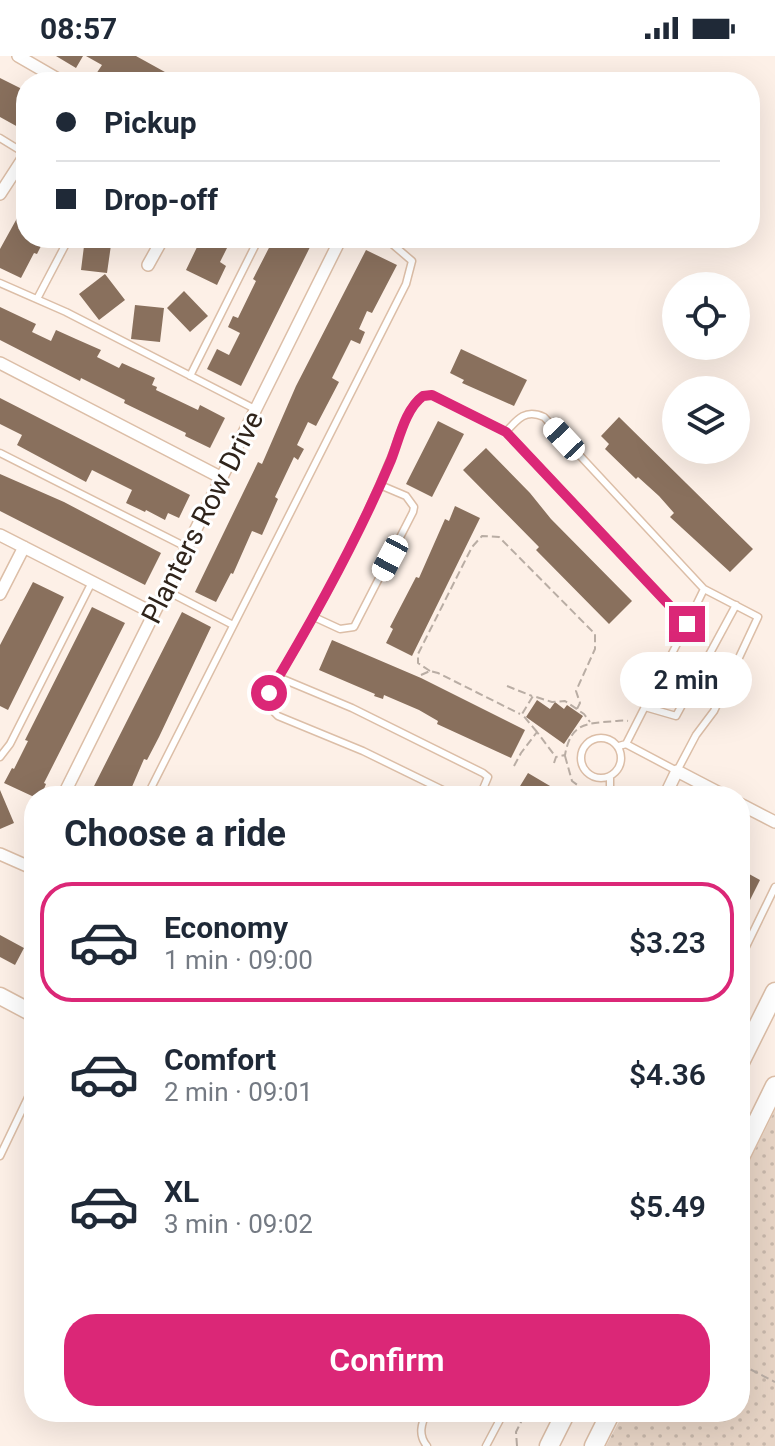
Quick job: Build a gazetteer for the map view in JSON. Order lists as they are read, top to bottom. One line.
{"streets":{"street":["Planters Row Drive"]},"page":{"status":"08:57","banner":["Pickup","Drop-off"],"bubble":"2 min","heading":"Choose a ride","list":[{"name":"Economy","note":"1 min · 09:00","value":"$3.23"},{"name":"Comfort","note":"2 min · 09:01","value":"$4.36"},{"name":"XL","note":"3 min · 09:02","value":"$5.49"}],"buttons":"Confirm"}}
